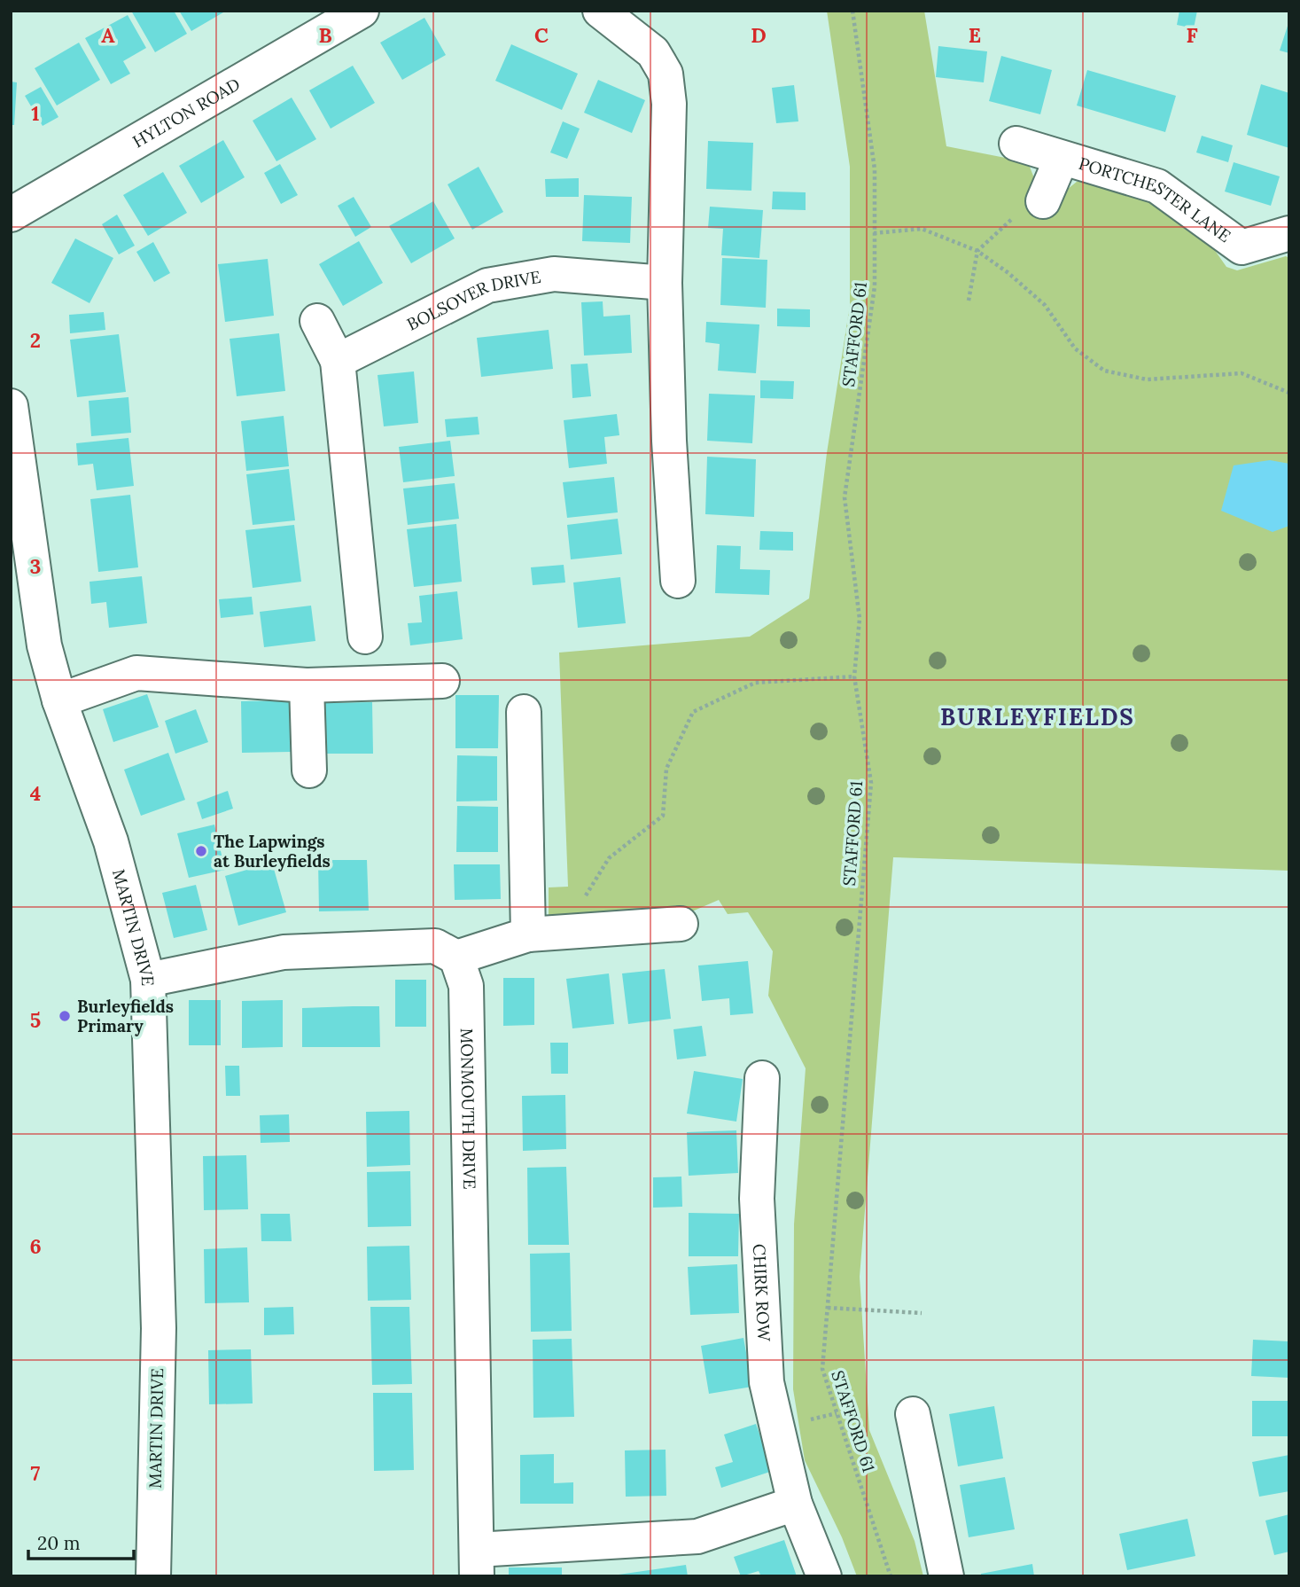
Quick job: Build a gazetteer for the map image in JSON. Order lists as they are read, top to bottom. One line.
{"streets":{"street":["HYLTON ROAD","PORTCHESTER LANE","BOLSOVER DRIVE","MARTIN DRIVE","MONMOUTH DRIVE","CHIRK ROW"],"path":["STAFFORD 61"]},"districts":["BURLEYFIELDS"],"places":["The Lapwings at Burleyfields","Burleyfields Primary"],"scale_bar":"20 m","grid":{"columns":["A","B","C","D","E","F"],"rows":["1","2","3","4","5","6","7"]}}
